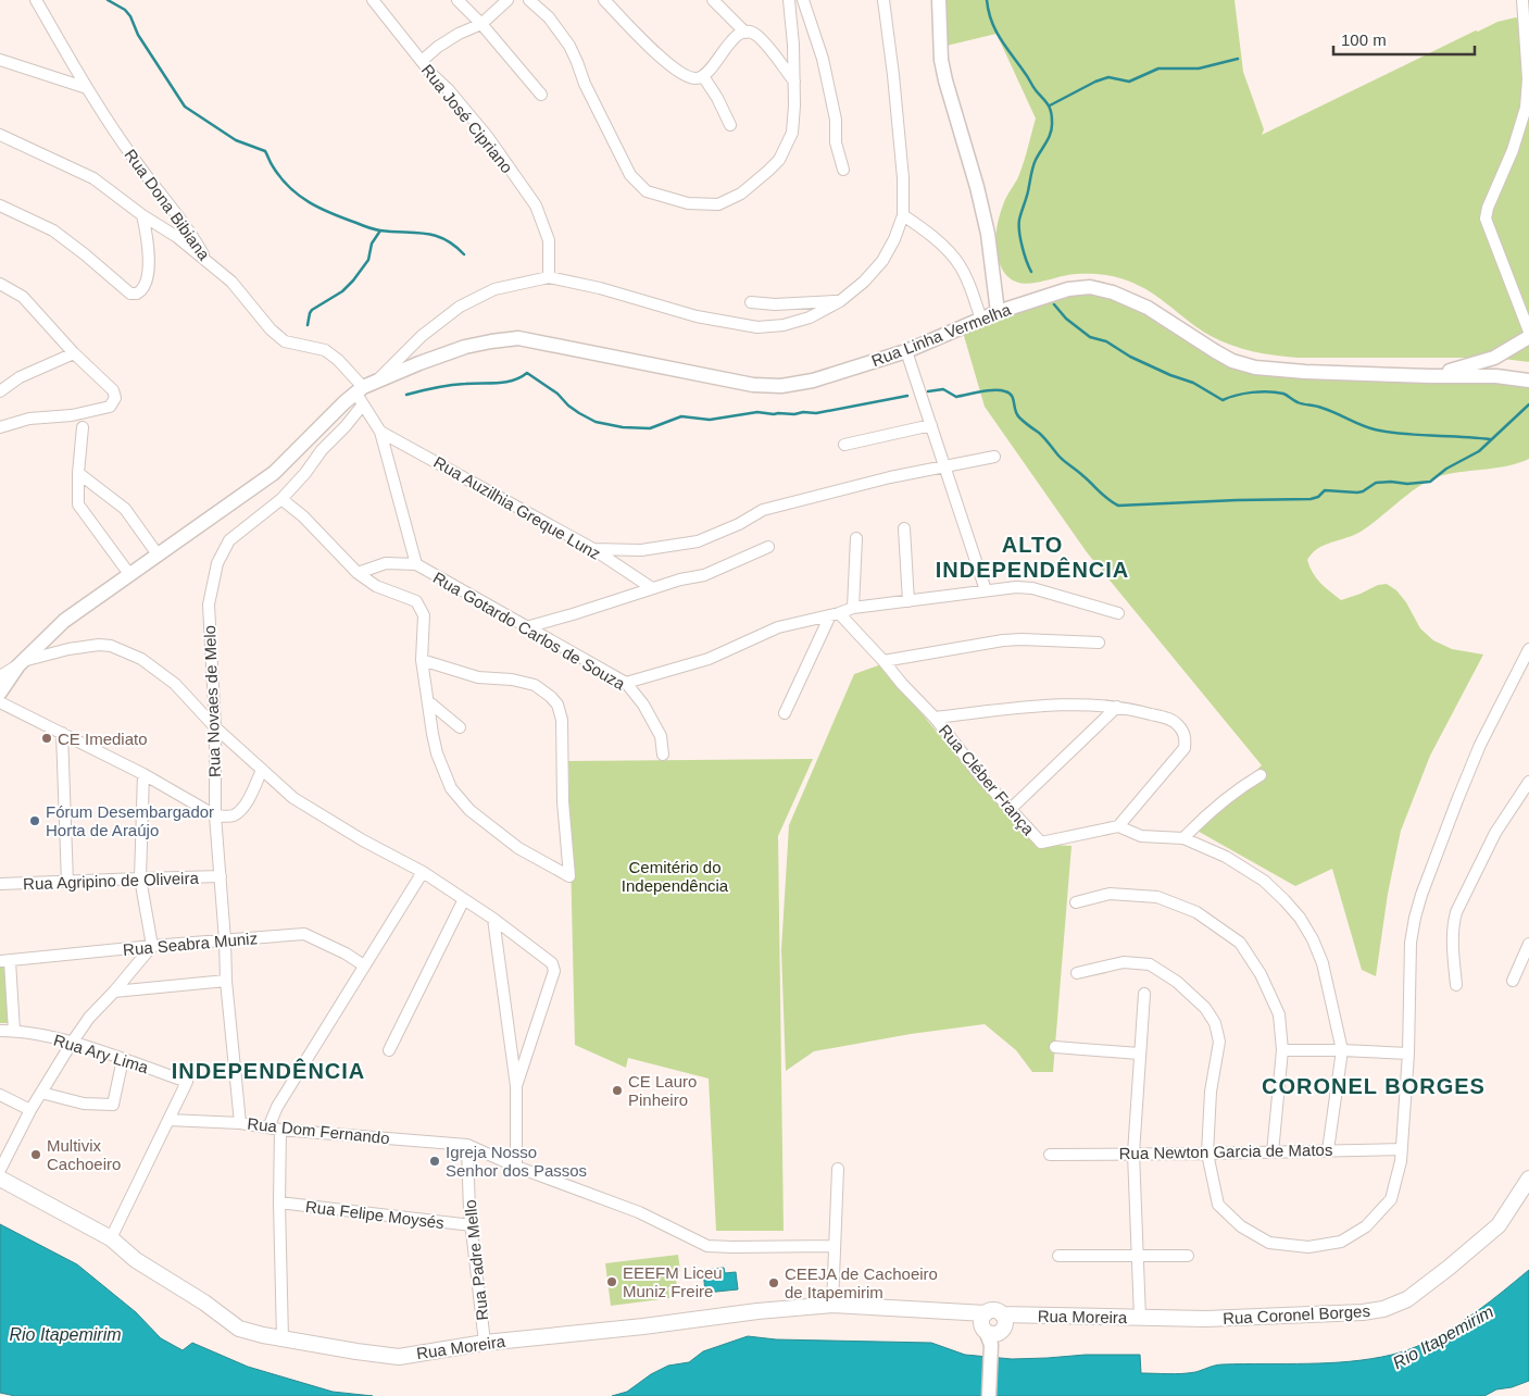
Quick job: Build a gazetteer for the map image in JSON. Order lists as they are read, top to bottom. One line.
{"streets":{"main road":["Rua Coronel Borges","Rua Moreira"],"street":["Rua José Cipriano","Rua Dona Bibiana","Rua Linha Vermelha","Rua Auzilhia Greque Lunz","Rua Gotardo Carlos de Souza","Rua Novaes de Melo","Rua Cléber França","Rua Agripino de Oliveira","Rua Seabra Muniz","Rua Ary Lima","Rua Dom Fernando","Rua Newton Garcia de Matos","Rua Felipe Moysés","Rua Padre Mello"]},"crossings":[["Rua Dona Bibiana","Rua Linha Vermelha"],["Rua Dona Bibiana","Rua Auzilhia Greque Lunz"],["Rua Dona Bibiana","Rua Novaes de Melo"],["Rua Linha Vermelha","Rua Novaes de Melo"],["Rua Novaes de Melo","Rua Agripino de Oliveira"],["Rua Novaes de Melo","Rua Seabra Muniz"],["Rua Novaes de Melo","Rua Dom Fernando"],["Rua Ary Lima","Rua Dom Fernando"],["Rua Dom Fernando","Rua Padre Mello"],["Rua Felipe Moysés","Rua Padre Mello"],["Rua Padre Mello","Rua Moreira"],["Rua Coronel Borges","Rua Moreira"]],"districts":["ALTO INDEPENDÊNCIA","INDEPENDÊNCIA","CORONEL BORGES"],"water":["Rio Itapemirim"],"parks":["Cemitério do Independência"],"places":["CE Imediato","Fórum Desembargador Horta de Araújo","CE Lauro Pinheiro","Multivix Cachoeiro","Igreja Nosso Senhor dos Passos","EEEFM Liceu Muniz Freire","CEEJA de Cachoeiro de Itapemirim"],"scale_bar":"100 m"}
